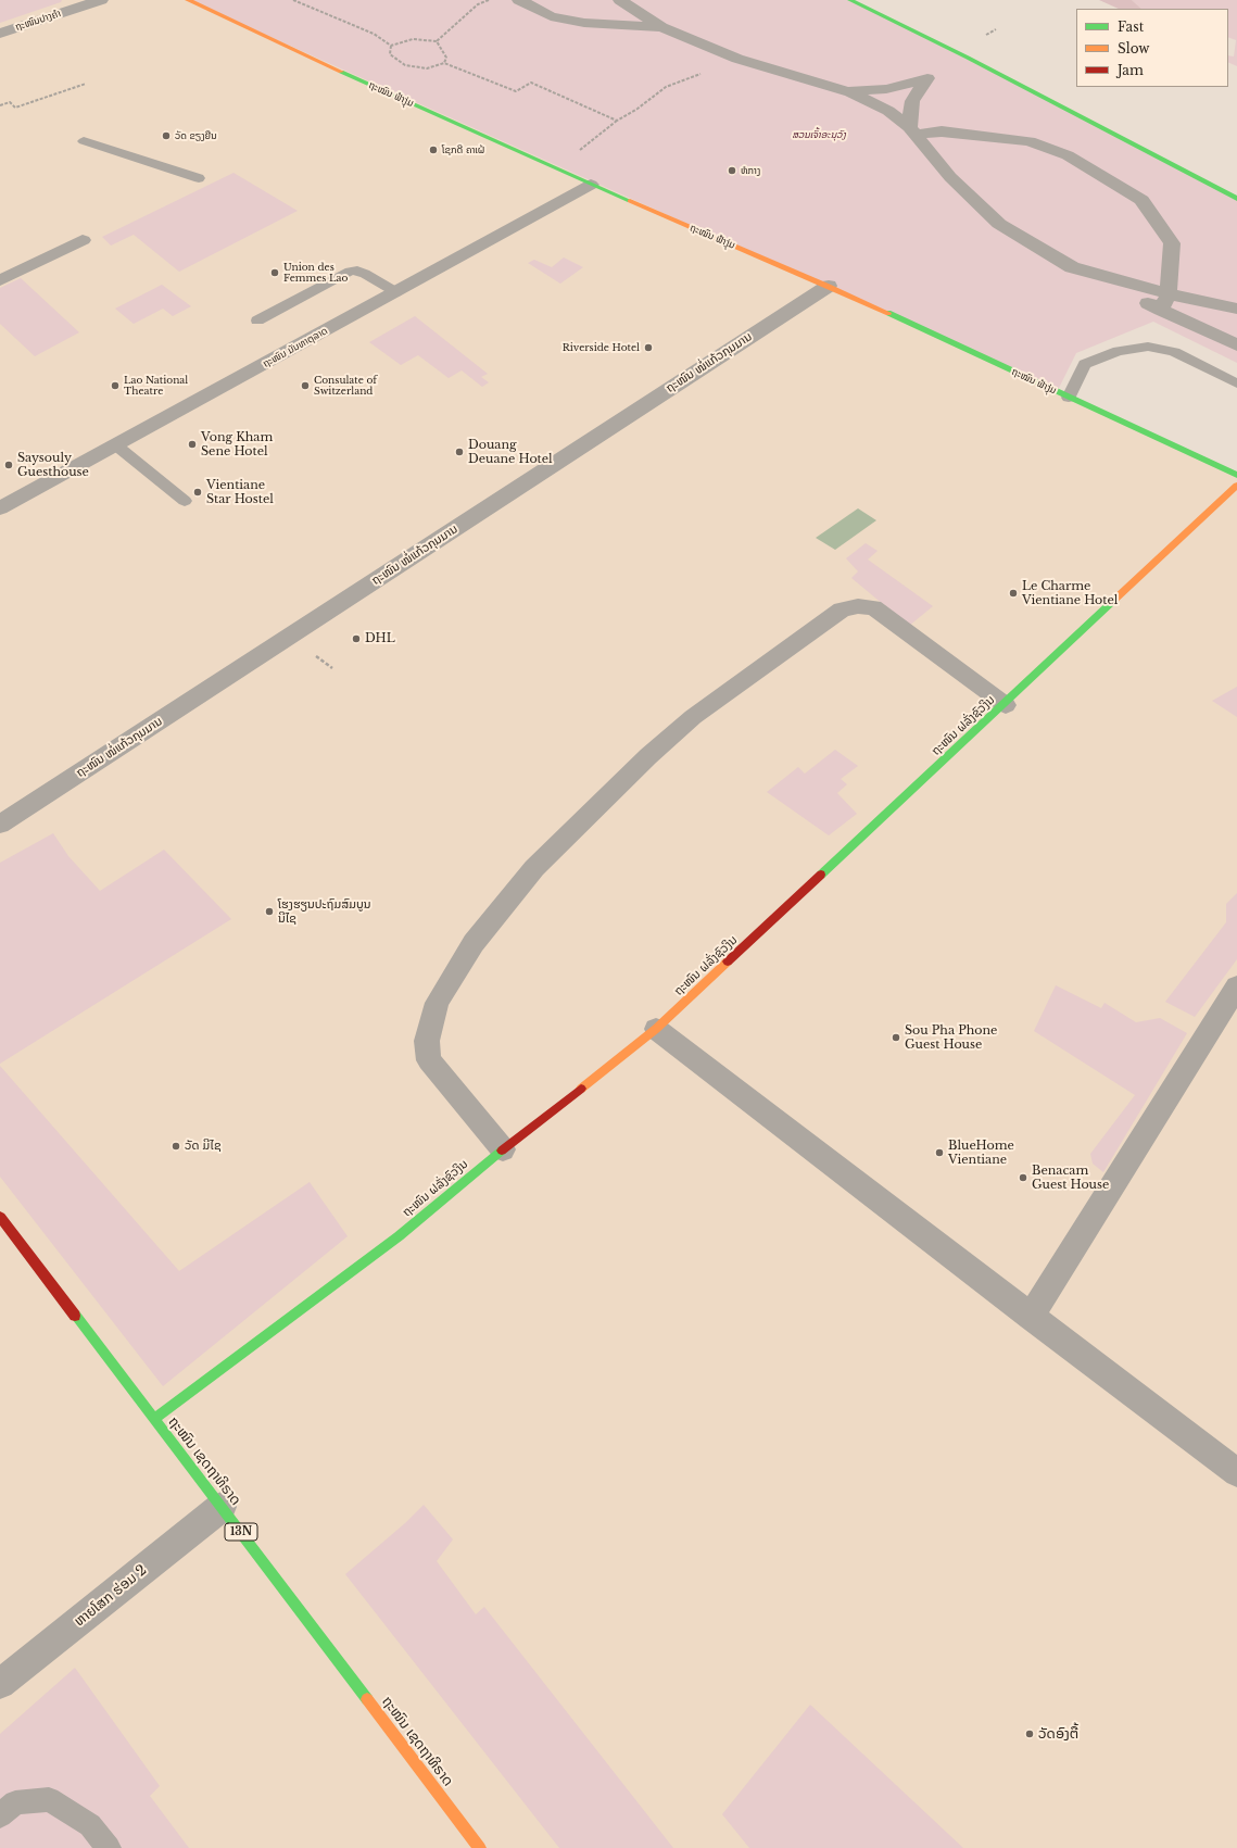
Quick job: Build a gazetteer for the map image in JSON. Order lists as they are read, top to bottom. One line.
{"streets":{"main road":["ຖະໝົນ ຟ້າງຸ່ມ","ຖະໜົນ ຝລັ່ງຊົວງິນ","ຖະໜົນ ເຊດຖາທິຣາດ","13N"],"street":["ຖະໜົນປາງຄໍາ","ຖະໜົນ ມັນທາຕຸລາດ","ຖະໜົນ ໜໍ່ແກ້ວກຸມມານ","ຫາຍໂສກ ຮ່ອມ 2"]},"crossings":[["ຖະໝົນ ຟ້າງຸ່ມ","ຖະໜົນ ມັນທາຕຸລາດ"],["ຖະໝົນ ຟ້າງຸ່ມ","ຖະໜົນ ໜໍ່ແກ້ວກຸມມານ"],["ຖະໜົນ ຝລັ່ງຊົວງິນ","ຖະໜົນ ເຊດຖາທິຣາດ"],["ຖະໜົນ ເຊດຖາທິຣາດ","ຫາຍໂສກ ຮ່ອມ 2"]],"parks":["ສວນເຈົ້າອະນຸວົງ"],"places":["ວັດ ຂຽງຍືນ","ໂຊກດີ ຄາເຝ້","ຫໍກາງ","Union des Femmes Lao","Riverside Hotel","Lao National Theatre","Consulate of Switzerland","Vong Kham Sene Hotel","Douang Deuane Hotel","Saysouly Guesthouse","Vientiane Star Hostel","Le Charme Vientiane Hotel","DHL","ໂຮງຮຽນປະຖົມສົມບູນ ນີໄຊ","Sou Pha Phone Guest House","ວັດ ມີໄຊ","BlueHome Vientiane","Benacam Guest House","ວັດອົງຕື້"],"legend":["Fast","Slow","Jam"]}
